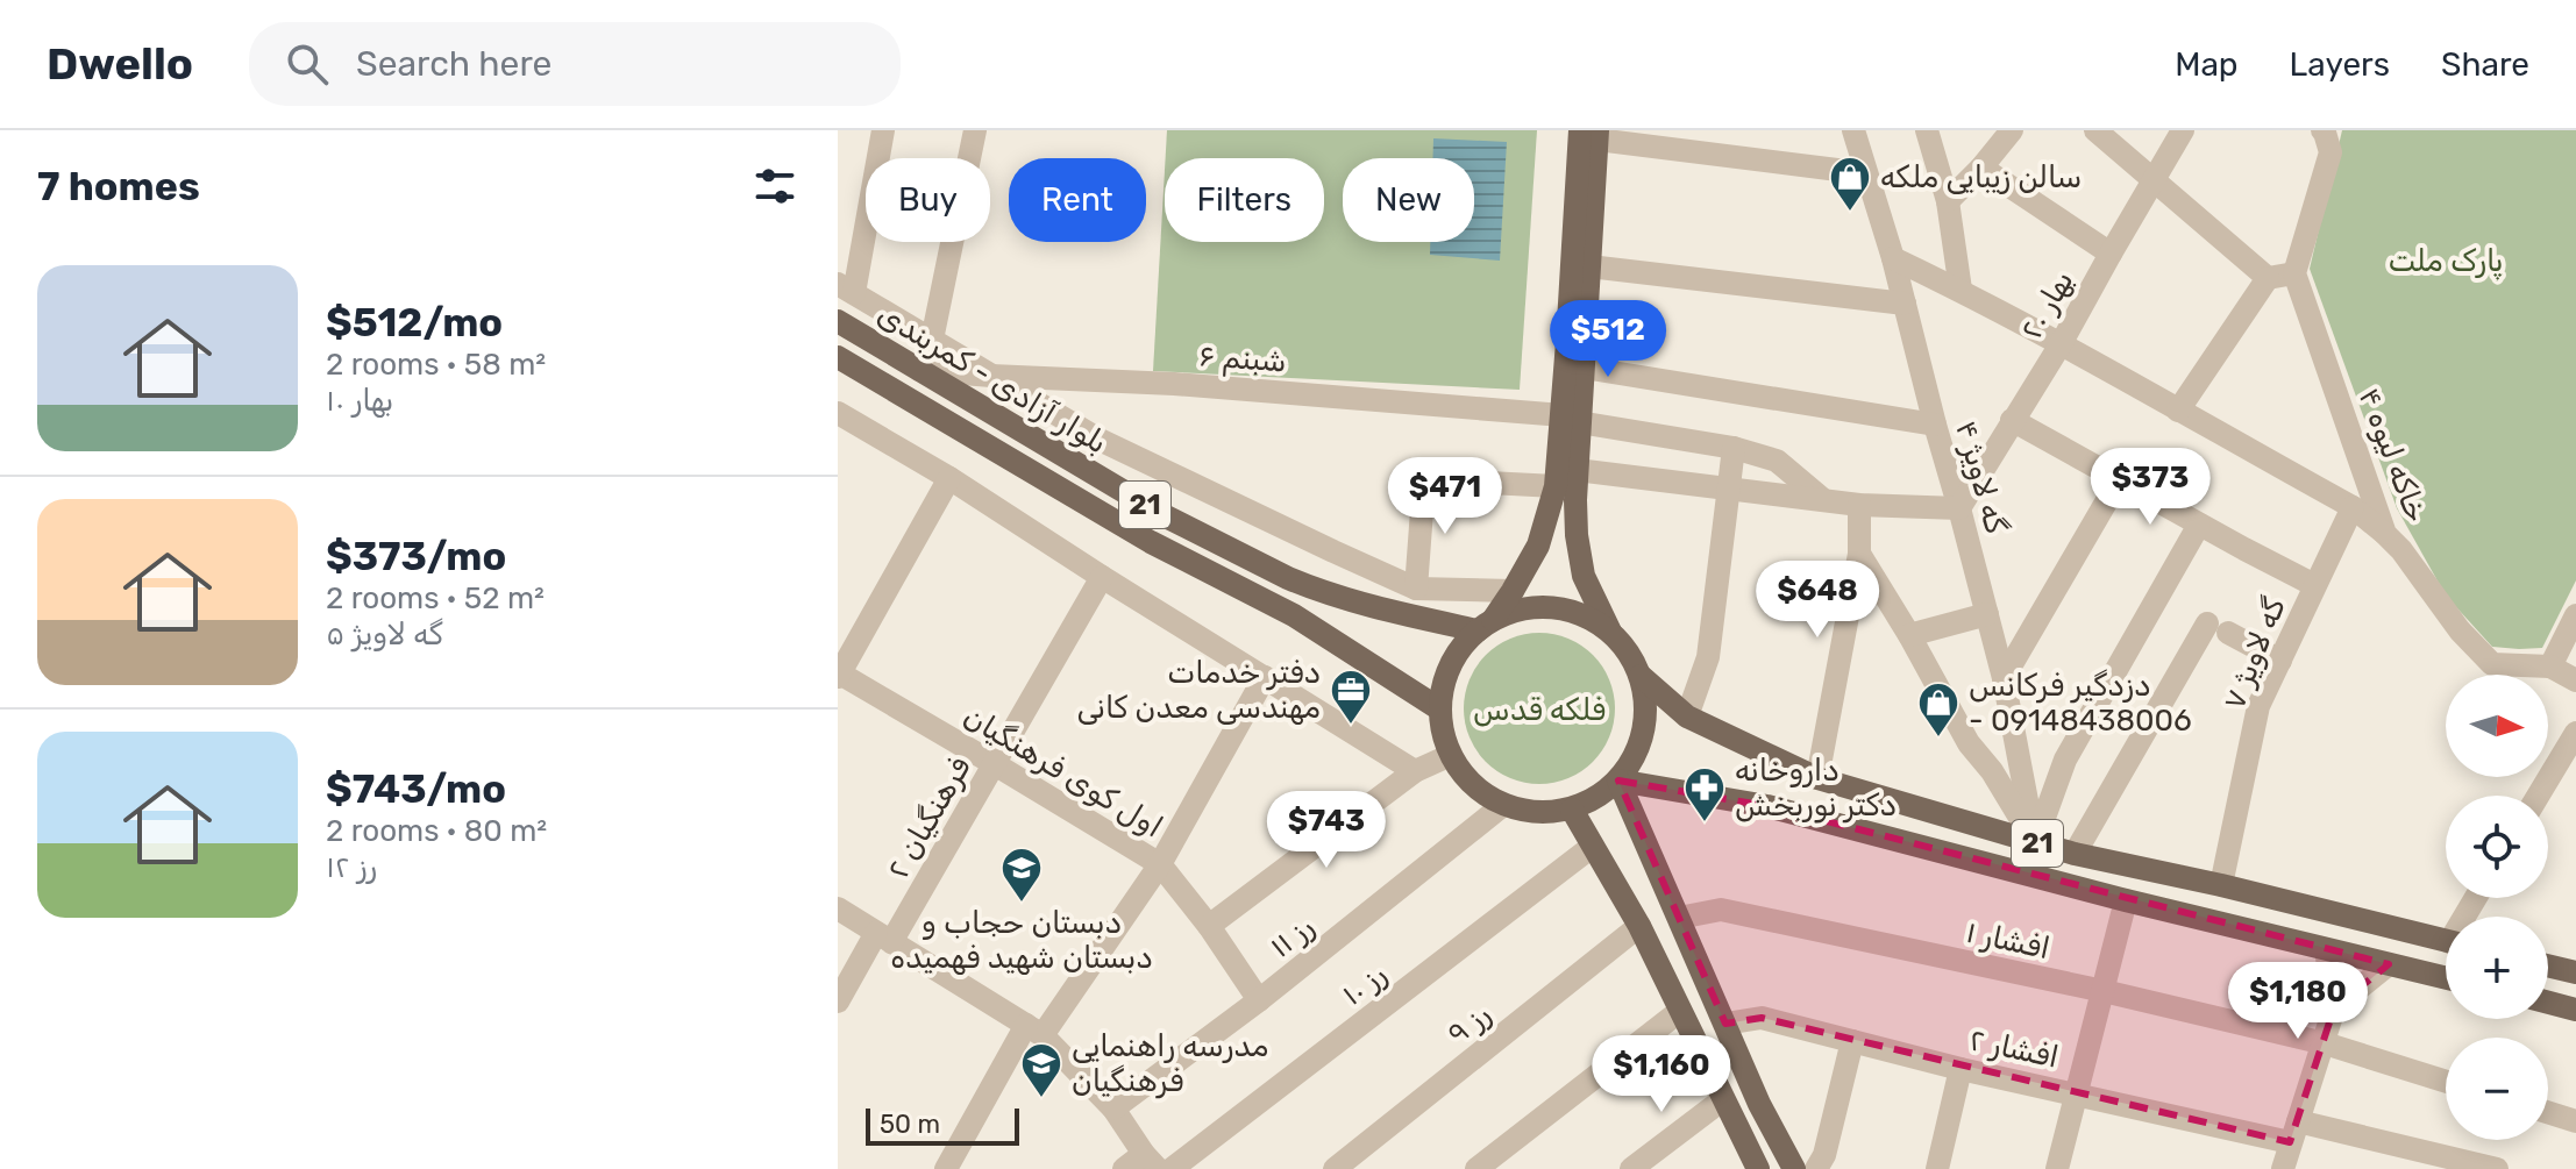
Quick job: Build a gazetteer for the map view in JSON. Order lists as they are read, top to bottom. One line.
{"streets":{"main road":["بلوار آزادی - کمربندی","21"],"street":["بهار ۲۰","شبنم ۶","خاکه لیوه ۴","گه لاویژ ۴","گه لاویژ ۷","اول کوی فرهنگیان","فرهنگیان ۲","رز ۱۱","افشار ۱","رز ۱۰","رز ۹","افشار ۲"]},"crossings":[["بهار ۲۰","گه لاویژ ۴"],["شبنم ۶","بلوار آزادی - کمربندی"],["بلوار آزادی - کمربندی","21"],["بلوار آزادی - کمربندی","رز ۱۱"],["گه لاویژ ۴","21"],["21","گه لاویژ ۷"],["21","رز ۱۱"],["اول کوی فرهنگیان","فرهنگیان ۲"],["اول کوی فرهنگیان","رز ۱۱"]],"parks":["پارک ملت","فلکه قدس"],"places":{"shop":["سالن زیبایی ملکه","دزدگیر فرکانس - 09148438006"],"office":["دفتر خدمات مهندسی معدن کانی"],"pharmacy":["داروخانه دکتر نوربخش"],"school or university":["دبستان حجاب و دبستان شهید فهمیده","مدرسه راهنمایی فرهنگیان"]},"scale_bar":"50 m","north":"right","page":{"header":"Dwello","search":"Search here","nav":["Map","Layers","Share"],"heading":"7 homes","chip":["Buy","Rent","Filters","New"],"list":[{"name":"$512/mo","note":"2 rooms · 58 m² · بهار ۱۰"},{"name":"$373/mo","note":"2 rooms · 52 m² · گه لاویژ ۵"},{"name":"$743/mo","note":"2 rooms · 80 m² · رز ۱۲"}],"price":["$512","$373","$471","$648","$743","$1,180","$1,160"],"map_buttons":["+","−"],"scale":"50 m"}}
